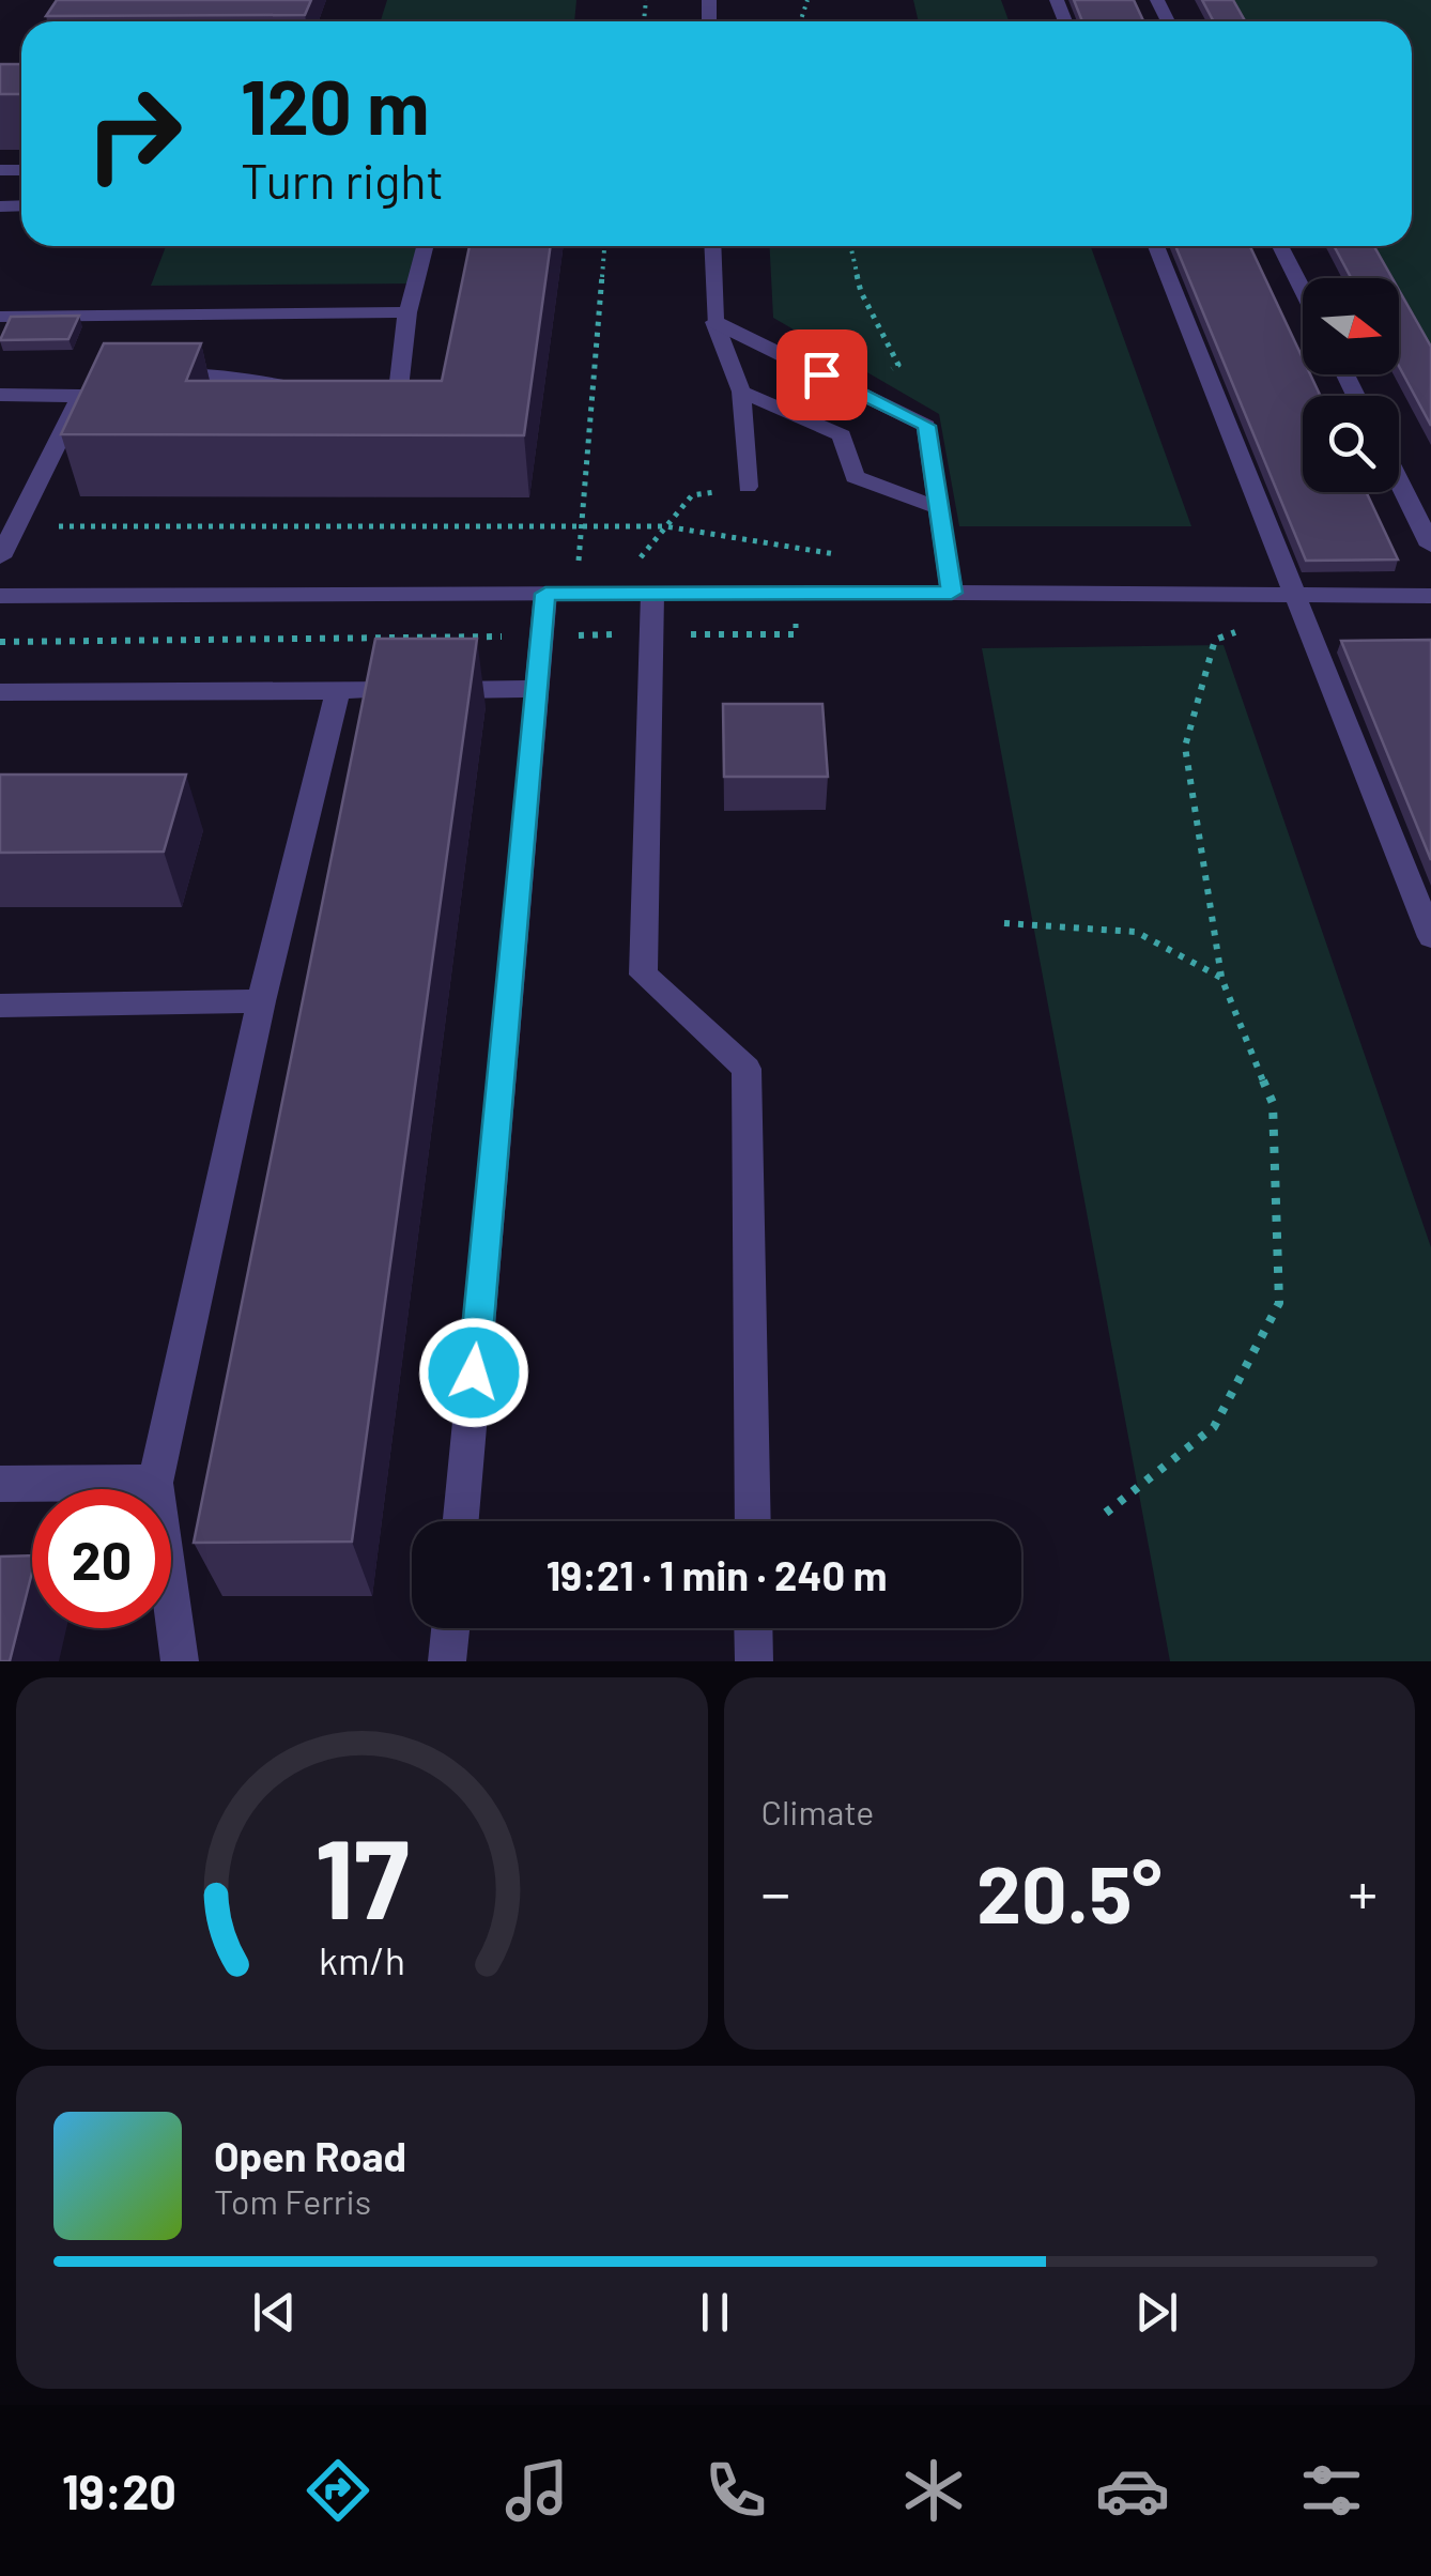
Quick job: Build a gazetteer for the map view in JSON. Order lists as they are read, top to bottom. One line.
{"north":"right","page":{"turn":["120 m","Turn right"],"limit":"20","trip":"19:21 · 1 min · 240 m","tile":"Climate","heat":["−","20.5°","+"],"song":["Open Road","Tom Ferris"],"tabs":"19:20","gauge":["17","km/h"]}}
